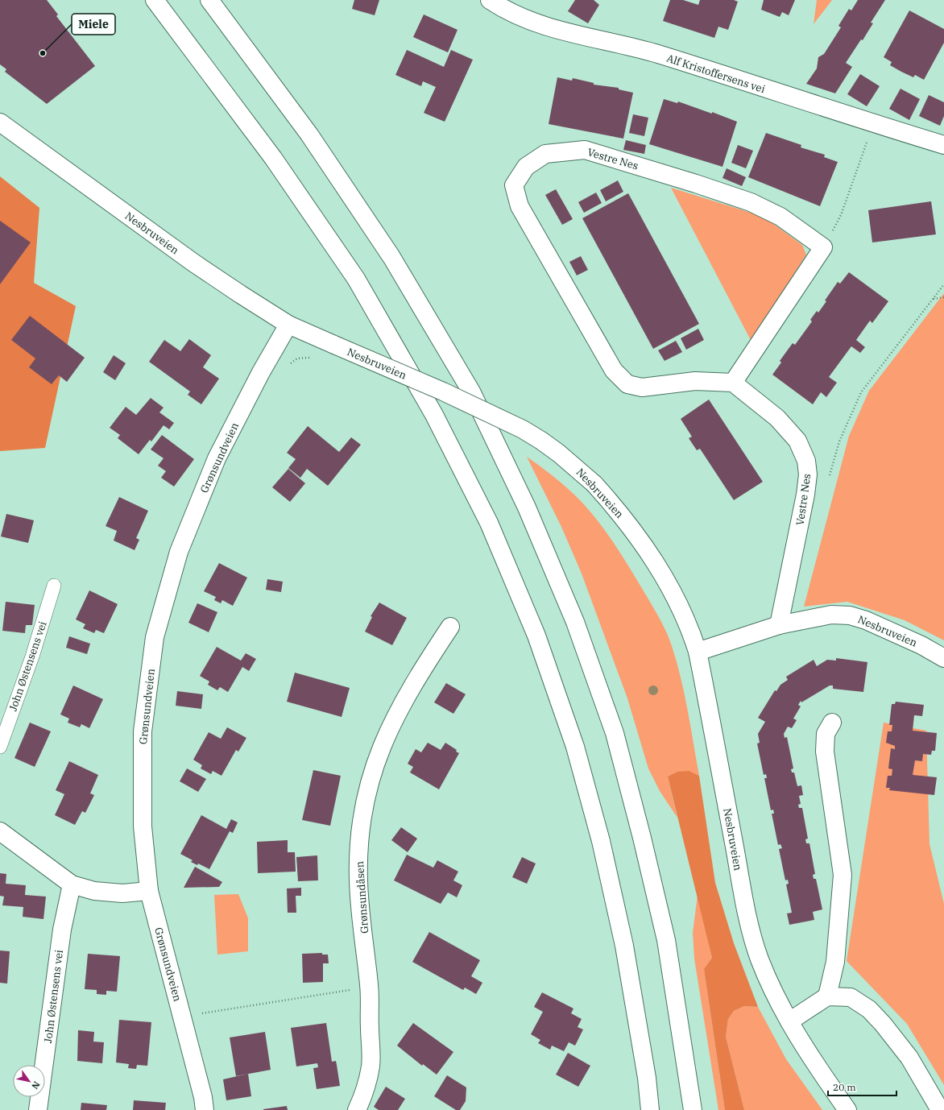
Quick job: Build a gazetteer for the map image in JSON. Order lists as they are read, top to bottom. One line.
{"streets":{"main road":["Alf Kristoffersens vei","Vestre Nes","Nesbruveien","Grønsundveien","John Østensens vei","Grønsundåsen"]},"crossings":[["Vestre Nes","Nesbruveien"],["Nesbruveien","Grønsundveien"]],"places":["Miele"],"scale_bar":"20 m","north":"bottom right"}
